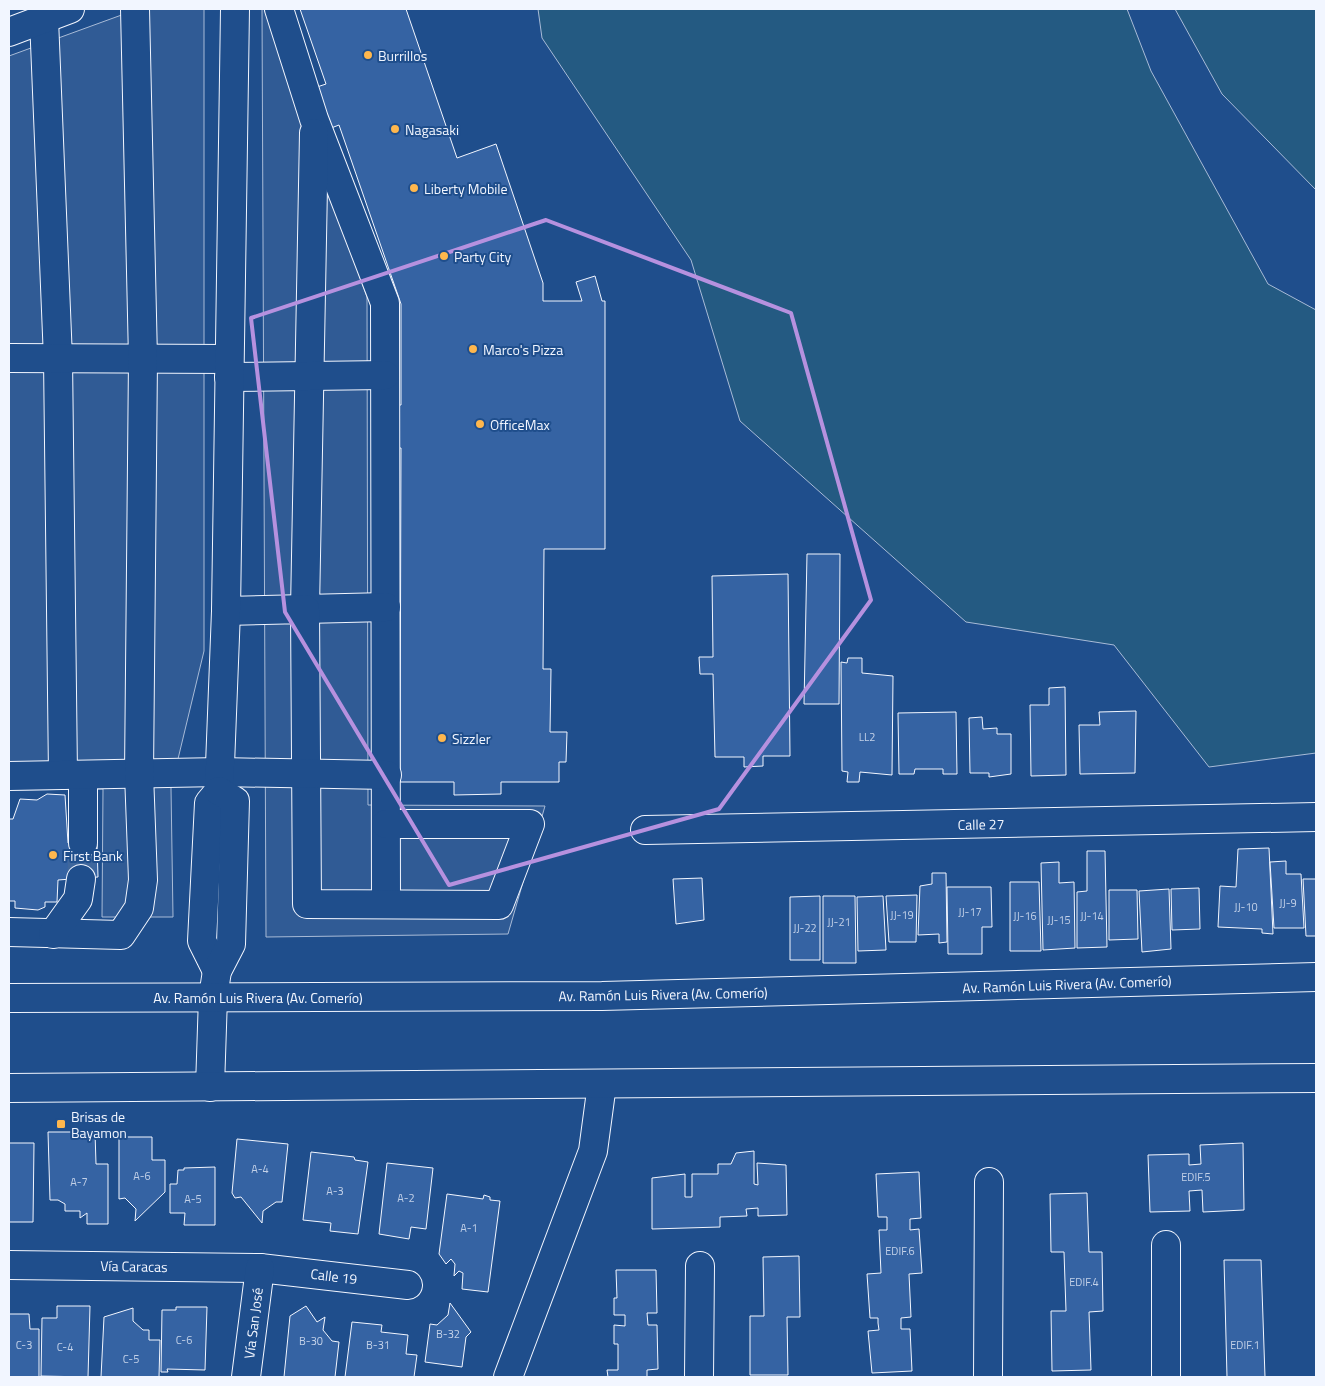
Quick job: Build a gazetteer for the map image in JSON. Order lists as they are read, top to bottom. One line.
{"streets":{"main road":["Calle 27","Av. Ramón Luis Rivera (Av. Comerío)","Vía Caracas","Calle 19","Vía San José"]},"crossings":[["Vía Caracas","Calle 19"],["Vía Caracas","Vía San José"],["Calle 19","Vía San José"]],"places":{"other":["Burrillos","Nagasaki","Liberty Mobile","Party City","Marco's Pizza","OfficeMax","Sizzler","First Bank"],"transit":["Brisas de Bayamon"]},"house_numbers":["LL2","JJ-9","JJ-10","JJ-17","JJ-19","JJ-16","JJ-14","JJ-15","JJ-21","JJ-22","A-4","A-6","EDIF.5","A-7","A-3","A-2","A-5","A-1","EDIF.6","EDIF.4","B-32","C-6","B-30","C-3","B-31","EDIF.1","C-4","C-5"]}
